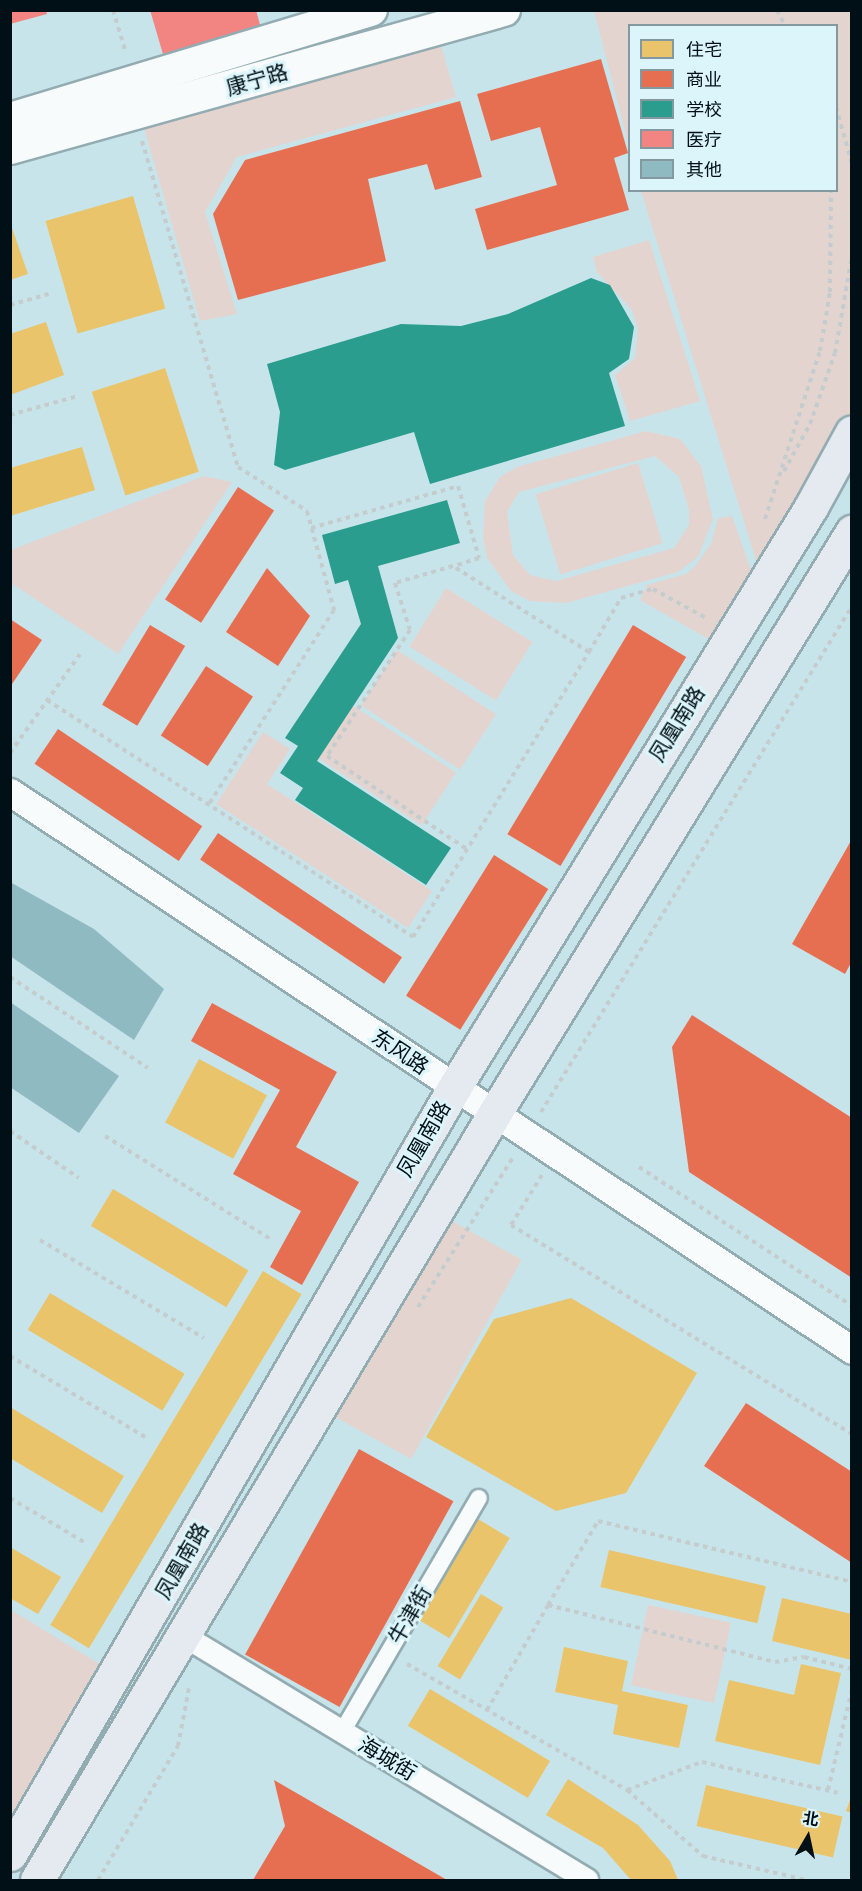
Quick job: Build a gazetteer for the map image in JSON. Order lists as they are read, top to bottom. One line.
{"streets":{"main road":["康宁路","凤凰南路"],"street":["东风路","牛津街","海城街"]},"crossings":[["凤凰南路","东风路"],["凤凰南路","海城街"],["牛津街","海城街"]],"legend":["住宅","商业","学校","医疗","其他"],"north":"top"}
